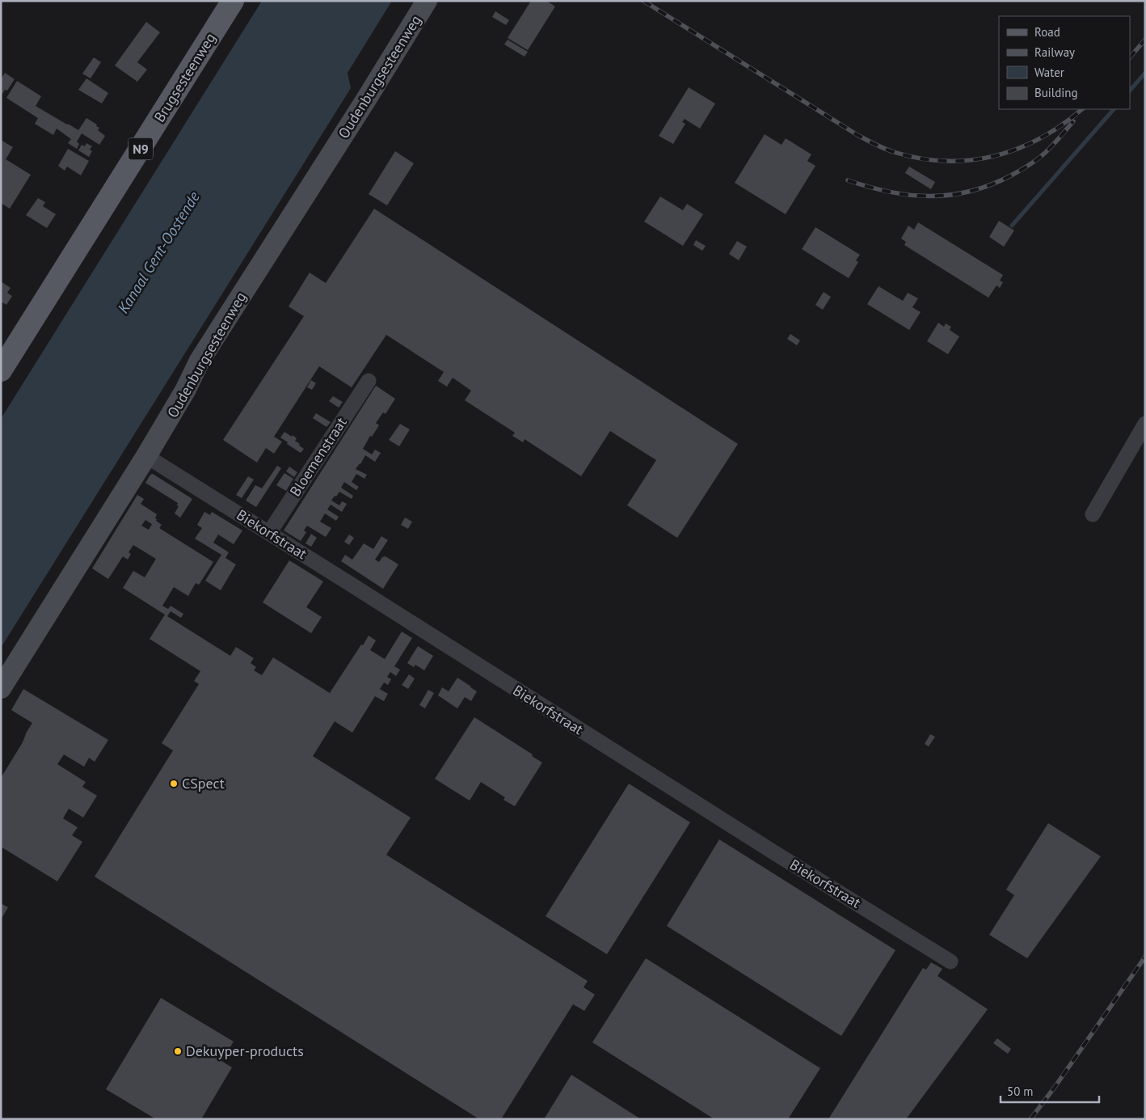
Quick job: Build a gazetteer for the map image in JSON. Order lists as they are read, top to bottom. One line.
{"streets":{"main road":["Brugsesteenweg","N9"],"street":["Oudenburgsesteenweg","Bloemenstraat","Biekorfstraat"]},"crossings":[["Oudenburgsesteenweg","Biekorfstraat"],["Bloemenstraat","Biekorfstraat"]],"water":["Kanaal Gent-Oostende"],"places":["CSpect","Dekuyper-products"],"legend":["Road","Railway","Water","Building"],"scale_bar":"50 m"}
